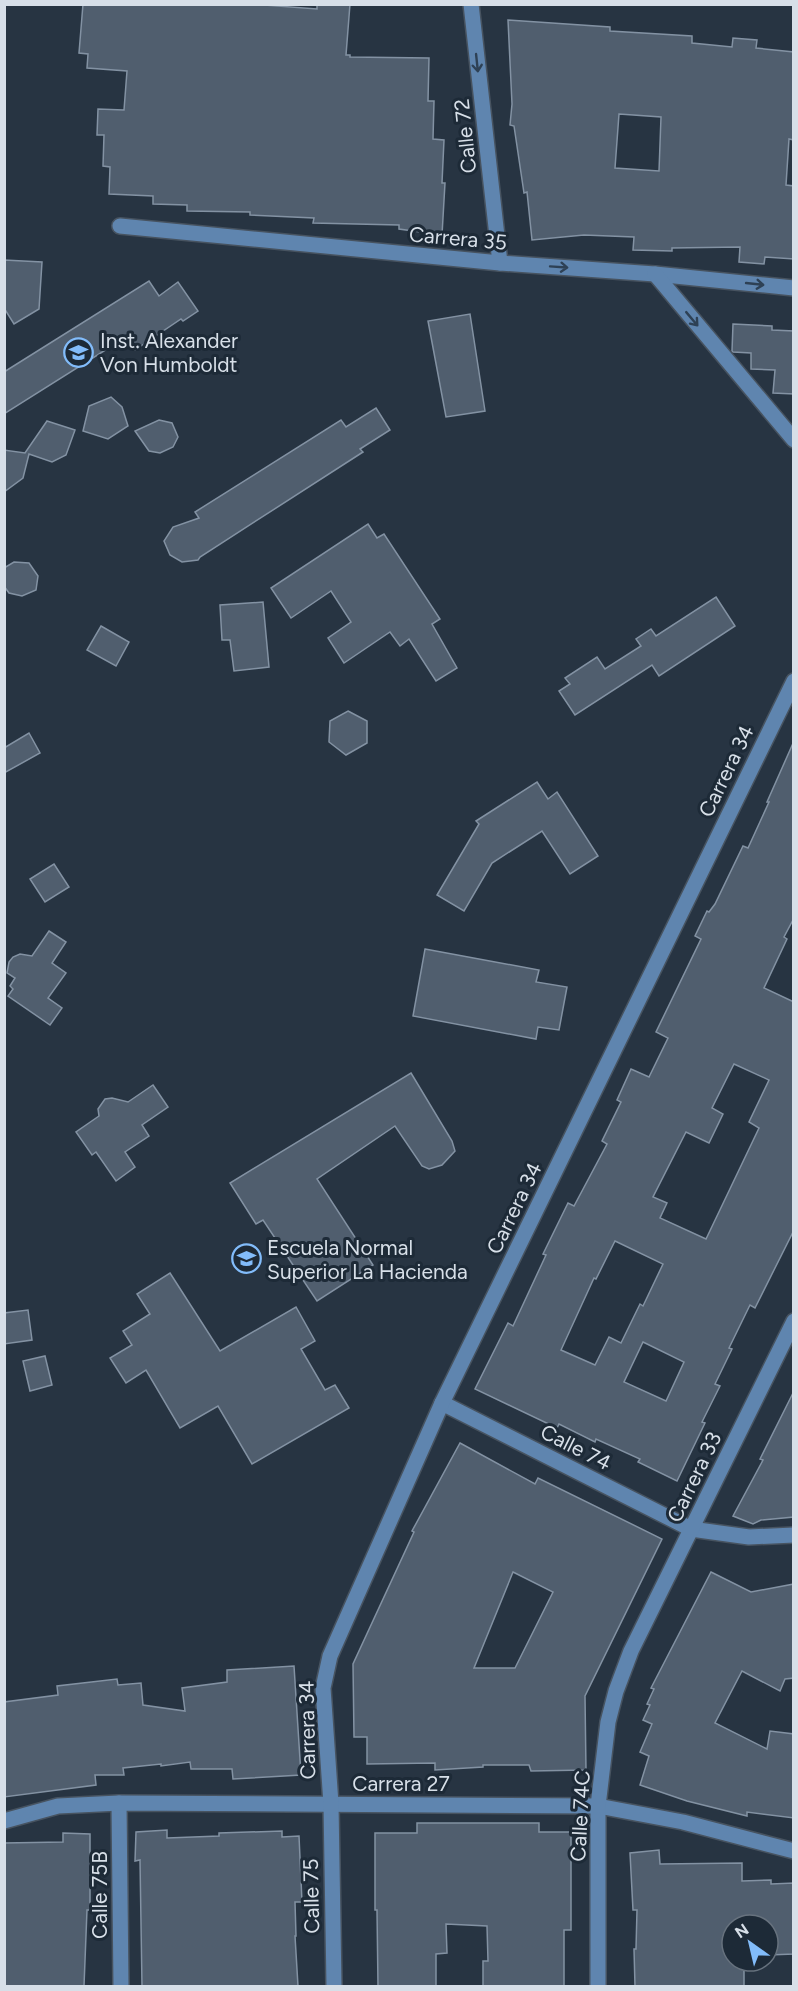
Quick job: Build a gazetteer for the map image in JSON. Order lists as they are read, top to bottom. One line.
{"streets":{"street":["Calle 72","Carrera 35","Carrera 34","Calle 74","Carrera 33","Carrera 27","Calle 74C","Calle 75B","Calle 75"]},"crossings":[["Calle 72","Carrera 35"],["Carrera 34","Calle 74"],["Carrera 34","Carrera 27"],["Carrera 34","Calle 75"],["Calle 74","Carrera 33"],["Carrera 33","Calle 74C"],["Carrera 27","Calle 74C"],["Carrera 27","Calle 75B"],["Carrera 27","Calle 75"]],"one_way":["Calle 72","Carrera 35"],"places":{"school or university":["Inst. Alexander Von Humboldt","Escuela Normal Superior La Hacienda"]},"north":"top left"}
